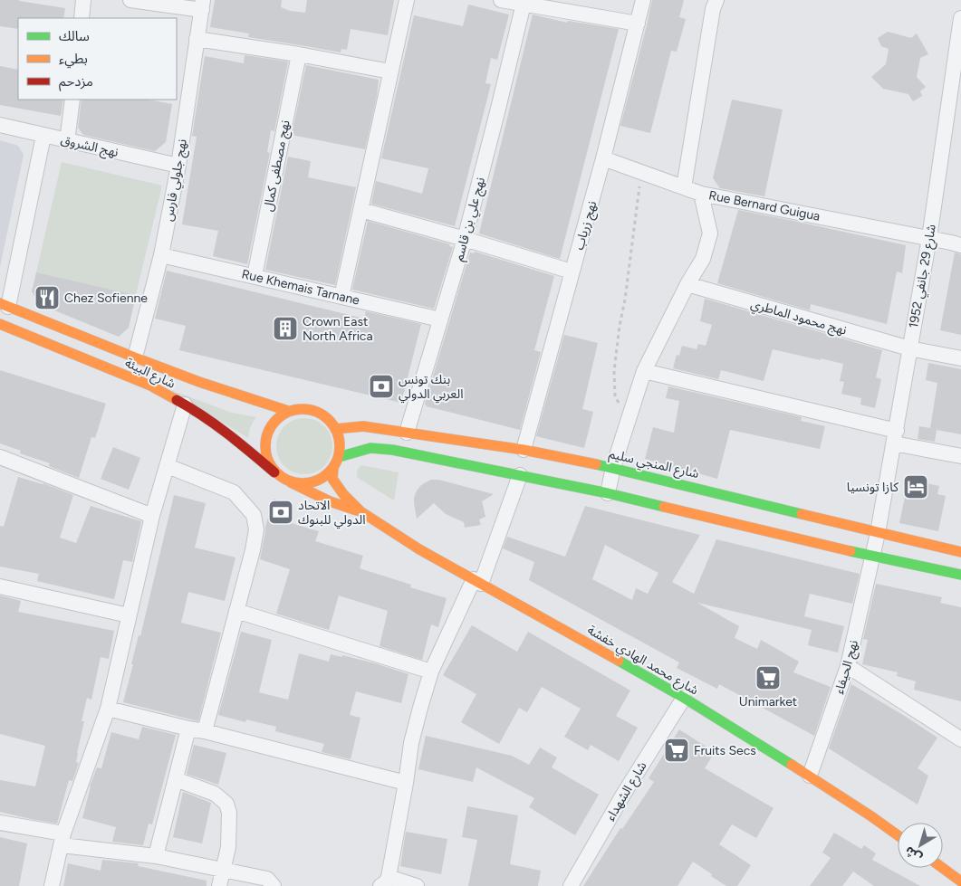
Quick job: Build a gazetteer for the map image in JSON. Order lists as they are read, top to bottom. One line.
{"streets":{"main road":["شارع البيئة","شارع المنجي سليم","شارع محمد الهادي خفشة"],"street":["نهج الشروق","نهج مصطفى كمال","نهج جلولي فارس","Rue Bernard Guigua","نهج علي بن قاسم","نهج زرياب","شارع 29 جانفي 1952","Rue Khemais Tarnane","نهج محمود الماطري","نهج الحيفاء","شارع الشهداء"]},"crossings":[["نهج الشروق","نهج جلولي فارس"],["نهج مصطفى كمال","Rue Khemais Tarnane"],["نهج جلولي فارس","Rue Khemais Tarnane"],["نهج جلولي فارس","شارع البيئة"],["Rue Bernard Guigua","نهج زرياب"],["Rue Bernard Guigua","شارع 29 جانفي 1952"],["نهج علي بن قاسم","Rue Khemais Tarnane"],["نهج علي بن قاسم","شارع المنجي سليم"],["نهج زرياب","شارع المنجي سليم"],["شارع 29 جانفي 1952","نهج محمود الماطري"],["شارع 29 جانفي 1952","شارع المنجي سليم"],["شارع 29 جانفي 1952","نهج الحيفاء"],["شارع البيئة","شارع المنجي سليم"],["شارع المنجي سليم","نهج الحيفاء"],["شارع محمد الهادي خفشة","نهج الحيفاء"],["شارع محمد الهادي خفشة","شارع الشهداء"]],"places":{"restaurant":["Chez Sofienne"],"building":["Crown East North Africa"],"bank":["بنك تونس العربي الدولي","الاتحاد الدولي للبنوك"],"hotel":["كازا تونسيا"],"supermarket":["Unimarket","Fruits Secs"]},"legend":["سالك","بطيء","مزدحم"],"north":"bottom left"}
